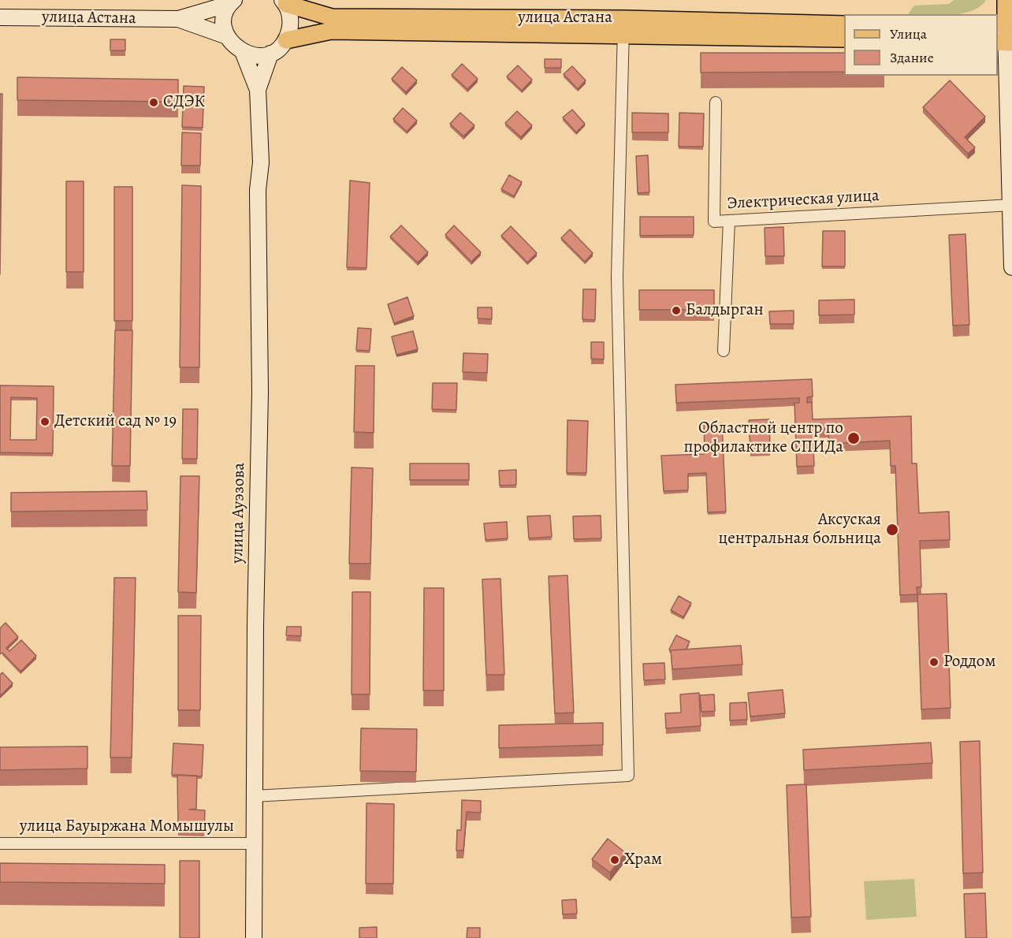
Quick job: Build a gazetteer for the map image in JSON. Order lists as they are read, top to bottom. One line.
{"streets":{"main road":["улица Астана"],"street":["Электрическая улица","улица Ауэзова","улица Бауыржана Момышулы"]},"crossings":[["улица Ауэзова","улица Бауыржана Момышулы"]],"places":["СДЭК","Балдырган","Детский сад № 19","Областной центр по профилактике СПИДа","Аксуская центральная больница","Роддом","Храм"],"legend":["Улица","Здание"]}
